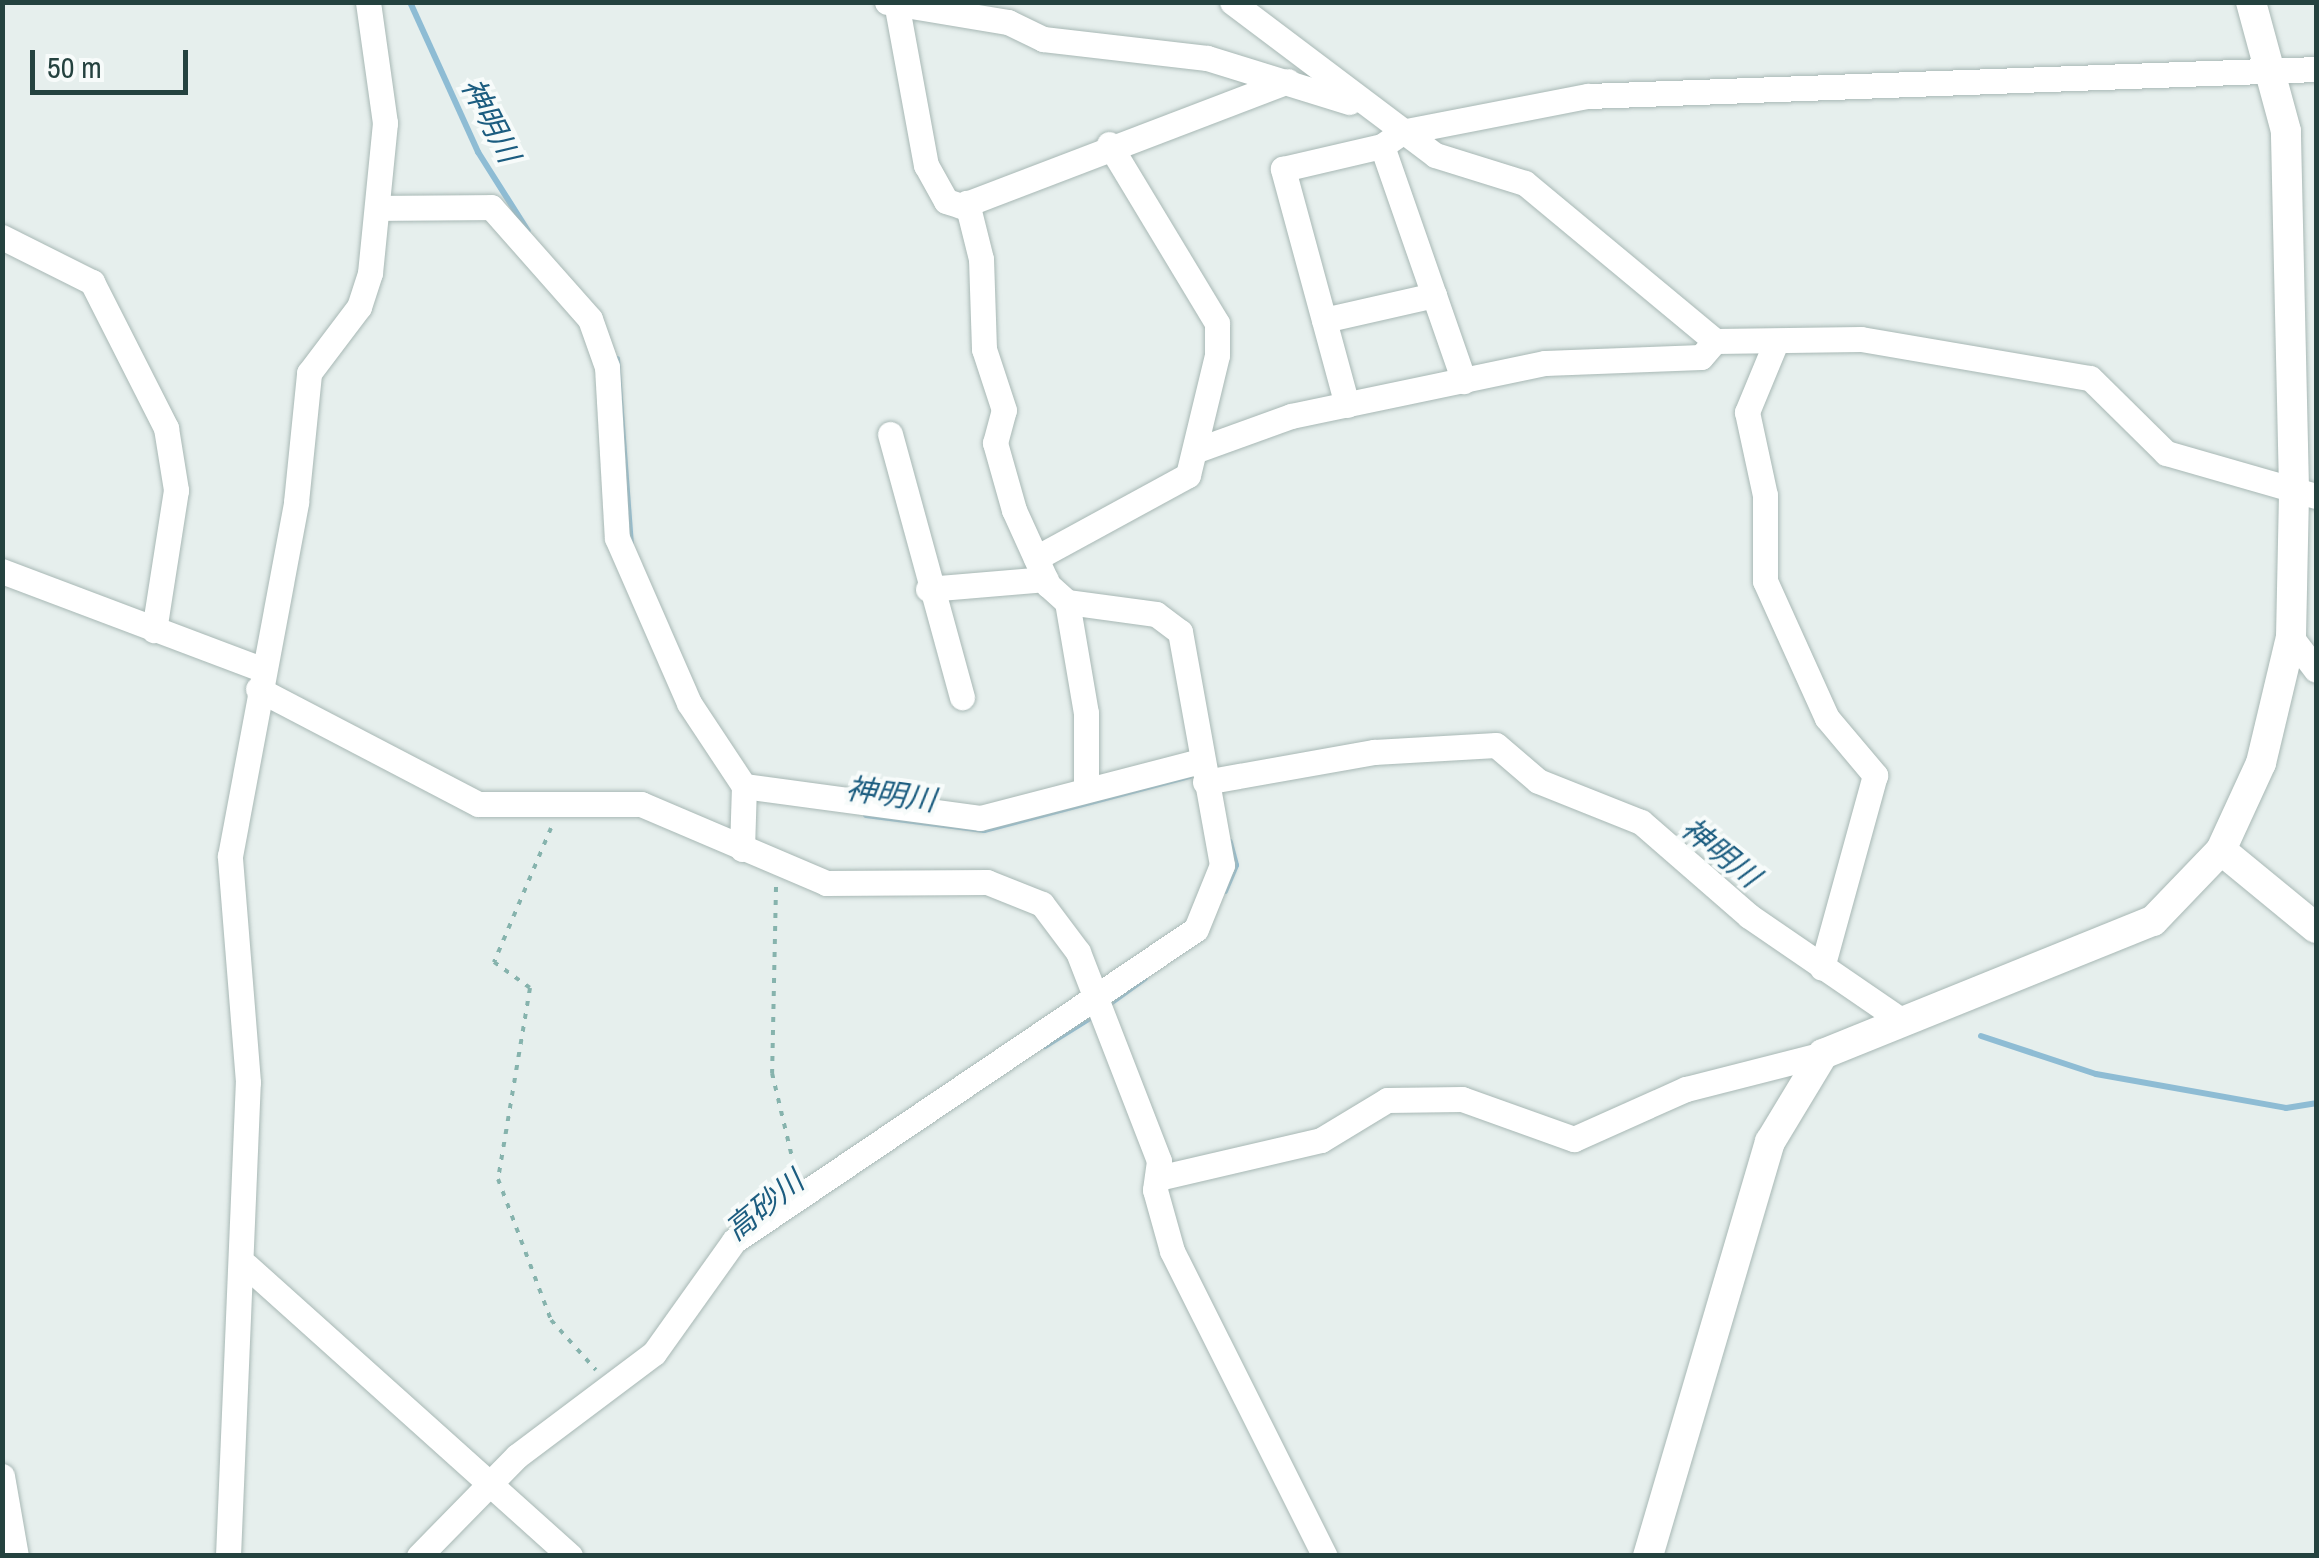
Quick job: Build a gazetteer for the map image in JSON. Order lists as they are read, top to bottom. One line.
{"water":["神明川","高砂川"],"scale_bar":"50 m"}
